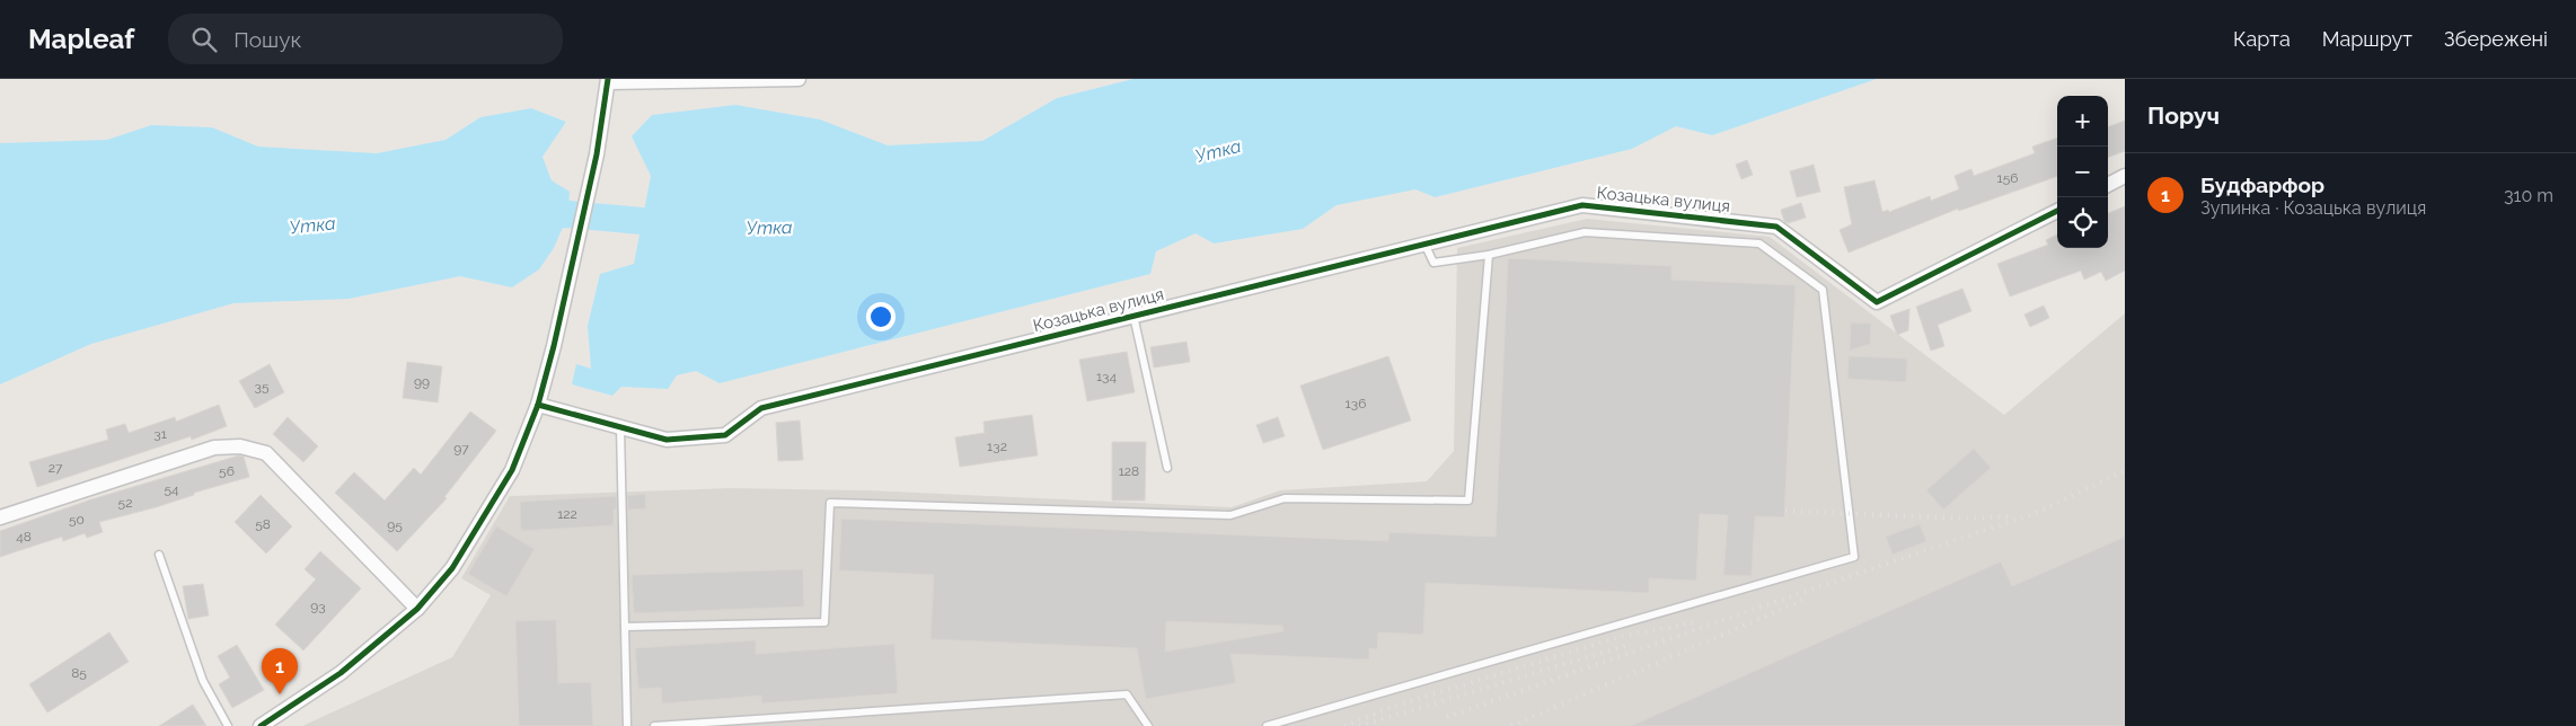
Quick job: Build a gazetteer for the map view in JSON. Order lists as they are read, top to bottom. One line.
{"streets":{"street":["Козацька вулиця"]},"water":["Утка"],"house_numbers":["156","134","99","35","136","31","132","97","27","56","128","54","52","122","50","58","95","48","93","85"],"page":{"header":"Mapleaf","search":"Пошук","nav":["Карта","Маршрут","Збережені"],"heading":"Поруч","map_buttons":["+","−"],"list":[{"mark":"1","name":"Будфарфор","note":"Зупинка · Козацька вулиця","value":"310 m"}],"pins":"1"}}
